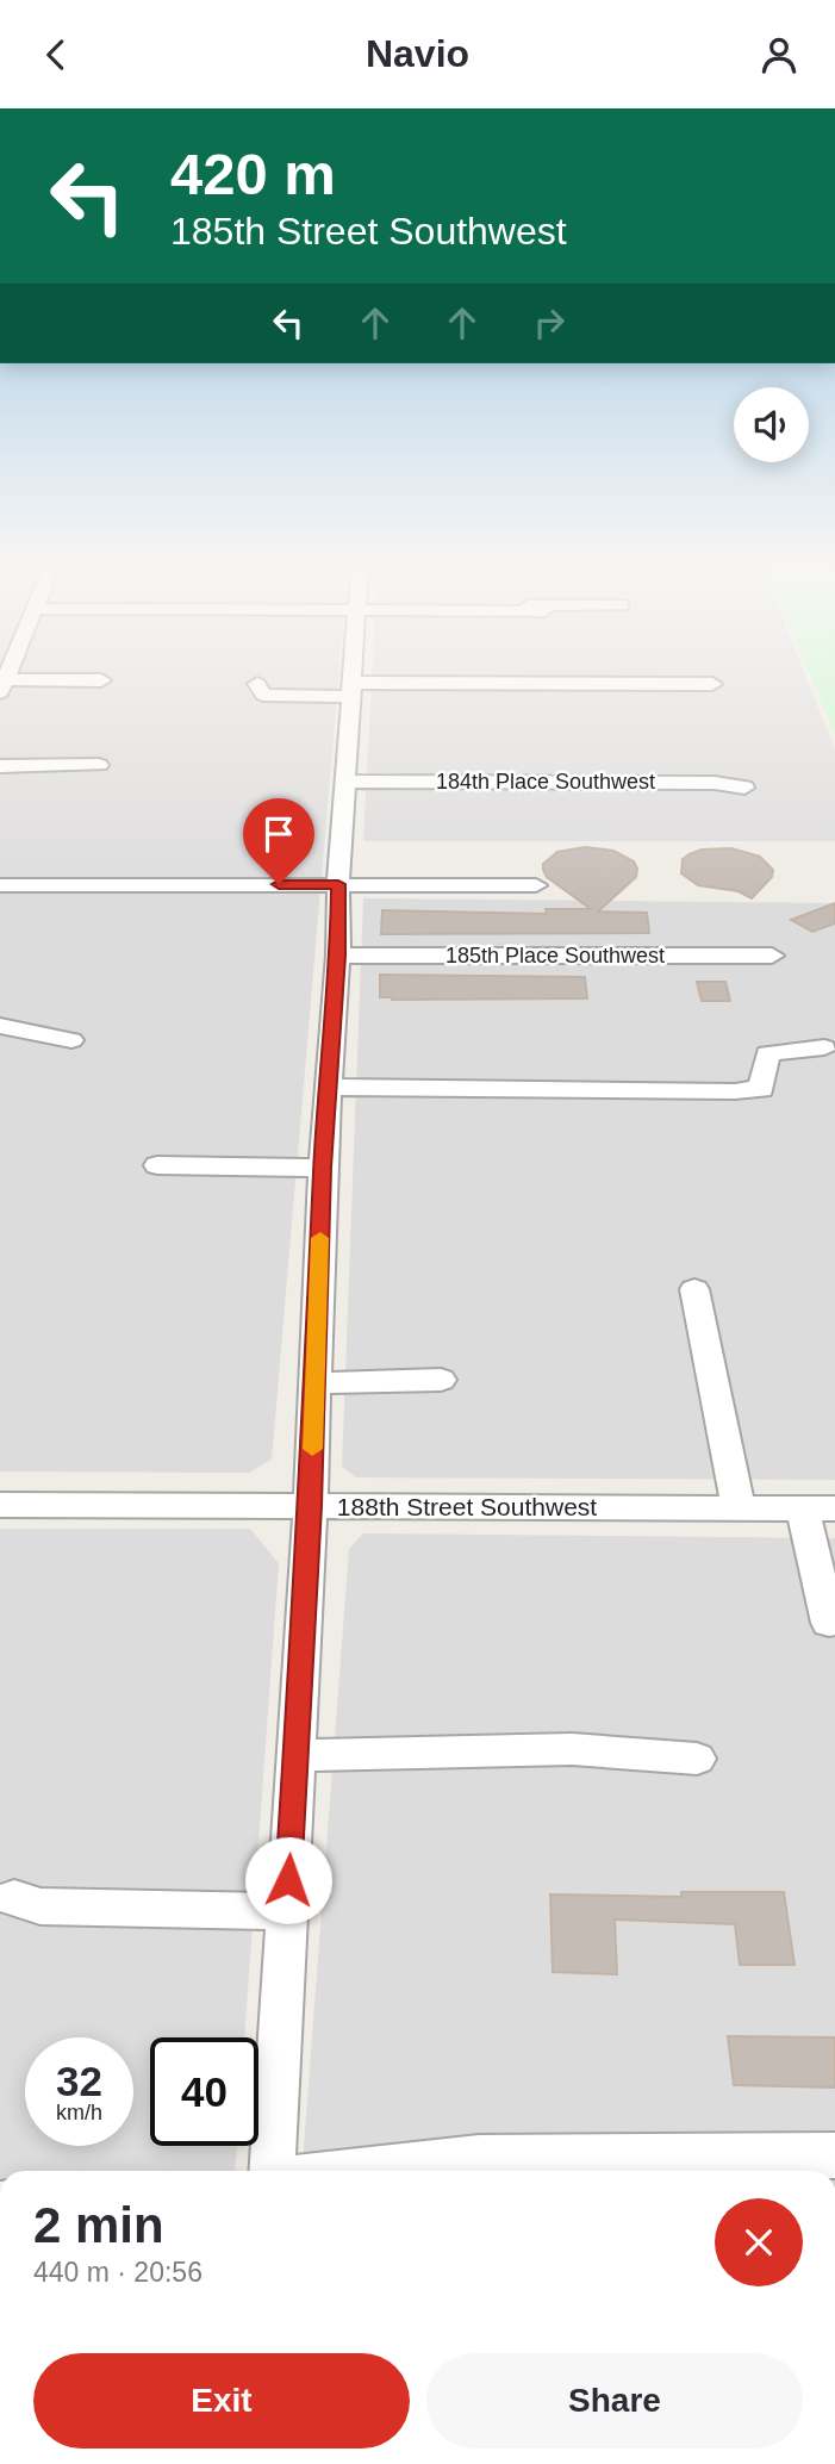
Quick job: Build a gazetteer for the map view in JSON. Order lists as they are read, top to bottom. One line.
{"streets":{"street":["184th Place Southwest","185th Place Southwest","188th Street Southwest"]},"page":{"header":"Navio","turn":["420 m","185th Street Southwest"],"speed":"32 km/h","limit":"40","heading":["2 min","440 m · 20:56"],"buttons":["Exit","Share"]}}
